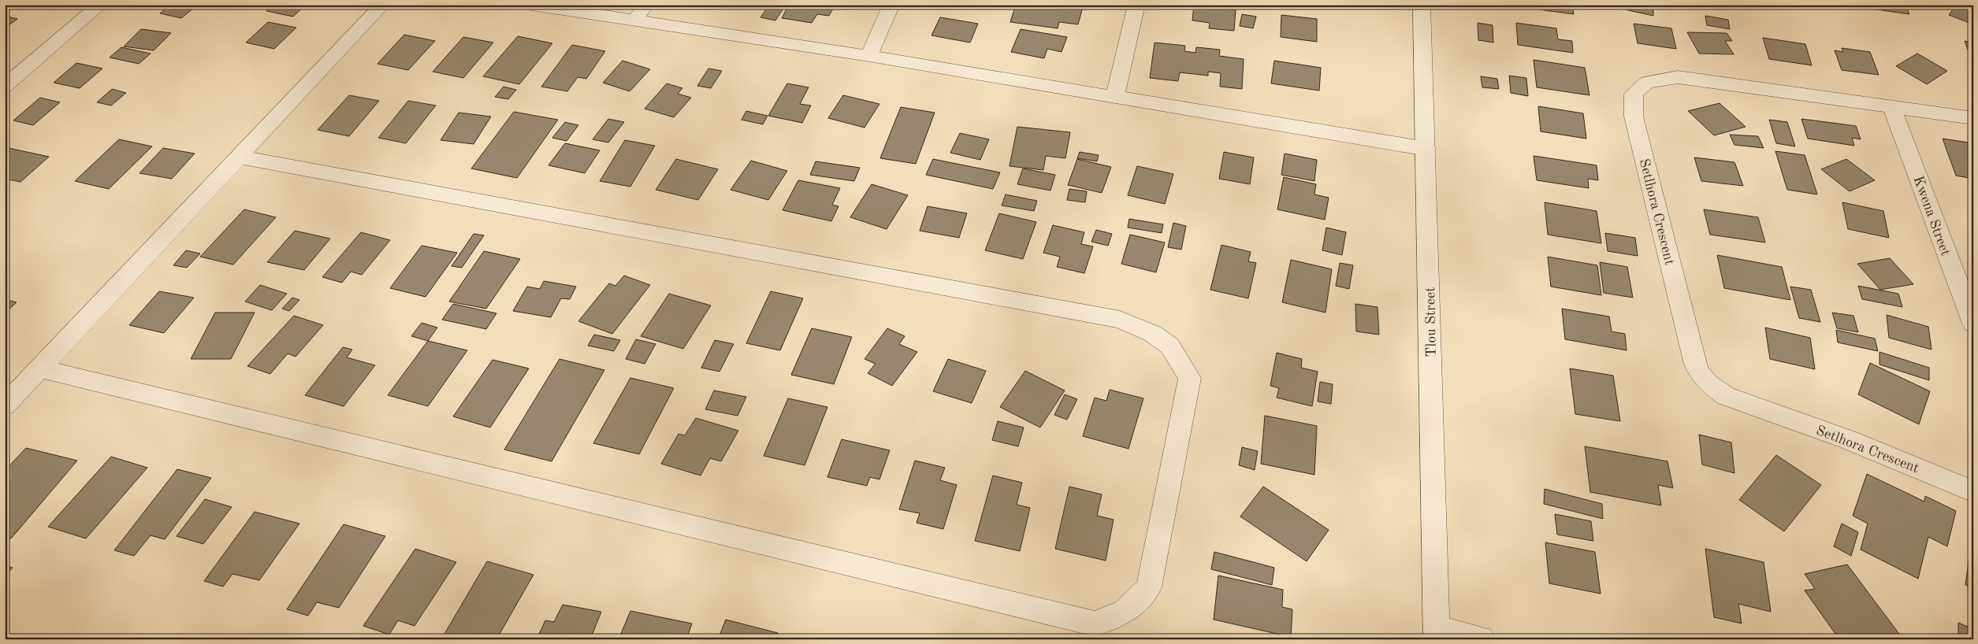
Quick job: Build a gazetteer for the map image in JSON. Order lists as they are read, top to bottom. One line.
{"streets":{"street":["Setlhora Crescent","Kwena Street","Tlou Street"]},"crossings":[["Setlhora Crescent","Kwena Street"]]}
